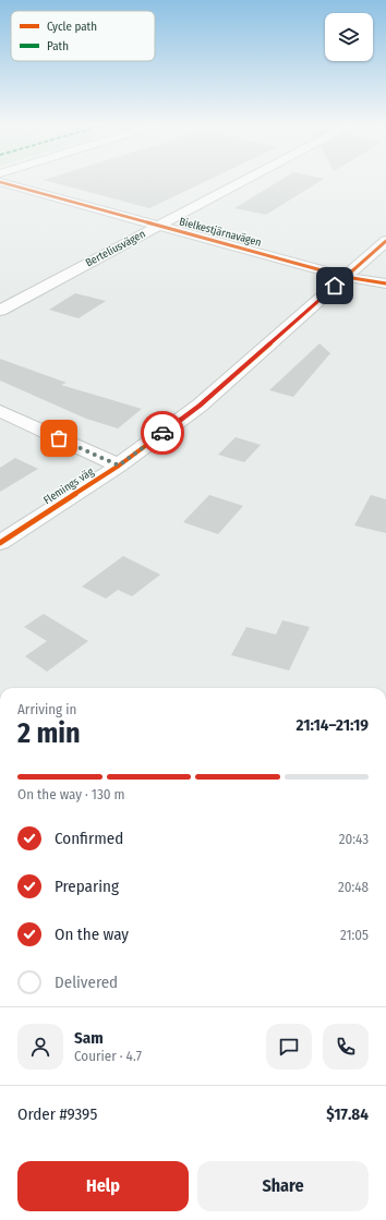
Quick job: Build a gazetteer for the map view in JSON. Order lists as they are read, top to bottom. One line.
{"streets":{"street":["Bielkestjärnavägen","Berteliusvägen","Flemings väg"]},"crossings":[["Bielkestjärnavägen","Berteliusvägen"],["Bielkestjärnavägen","Flemings väg"]],"legend":["Cycle path","Path"],"page":{"heading":["2 min","Arriving in","21:14–21:19"],"panel":["Sam","Courier · 4.7","Order #9395","$17.84"],"bar":"On the way · 130 m","list":[["Confirmed","20:43"],["Preparing","20:48"],["On the way","21:05"],"Delivered"],"buttons":["Help","Share"]}}
